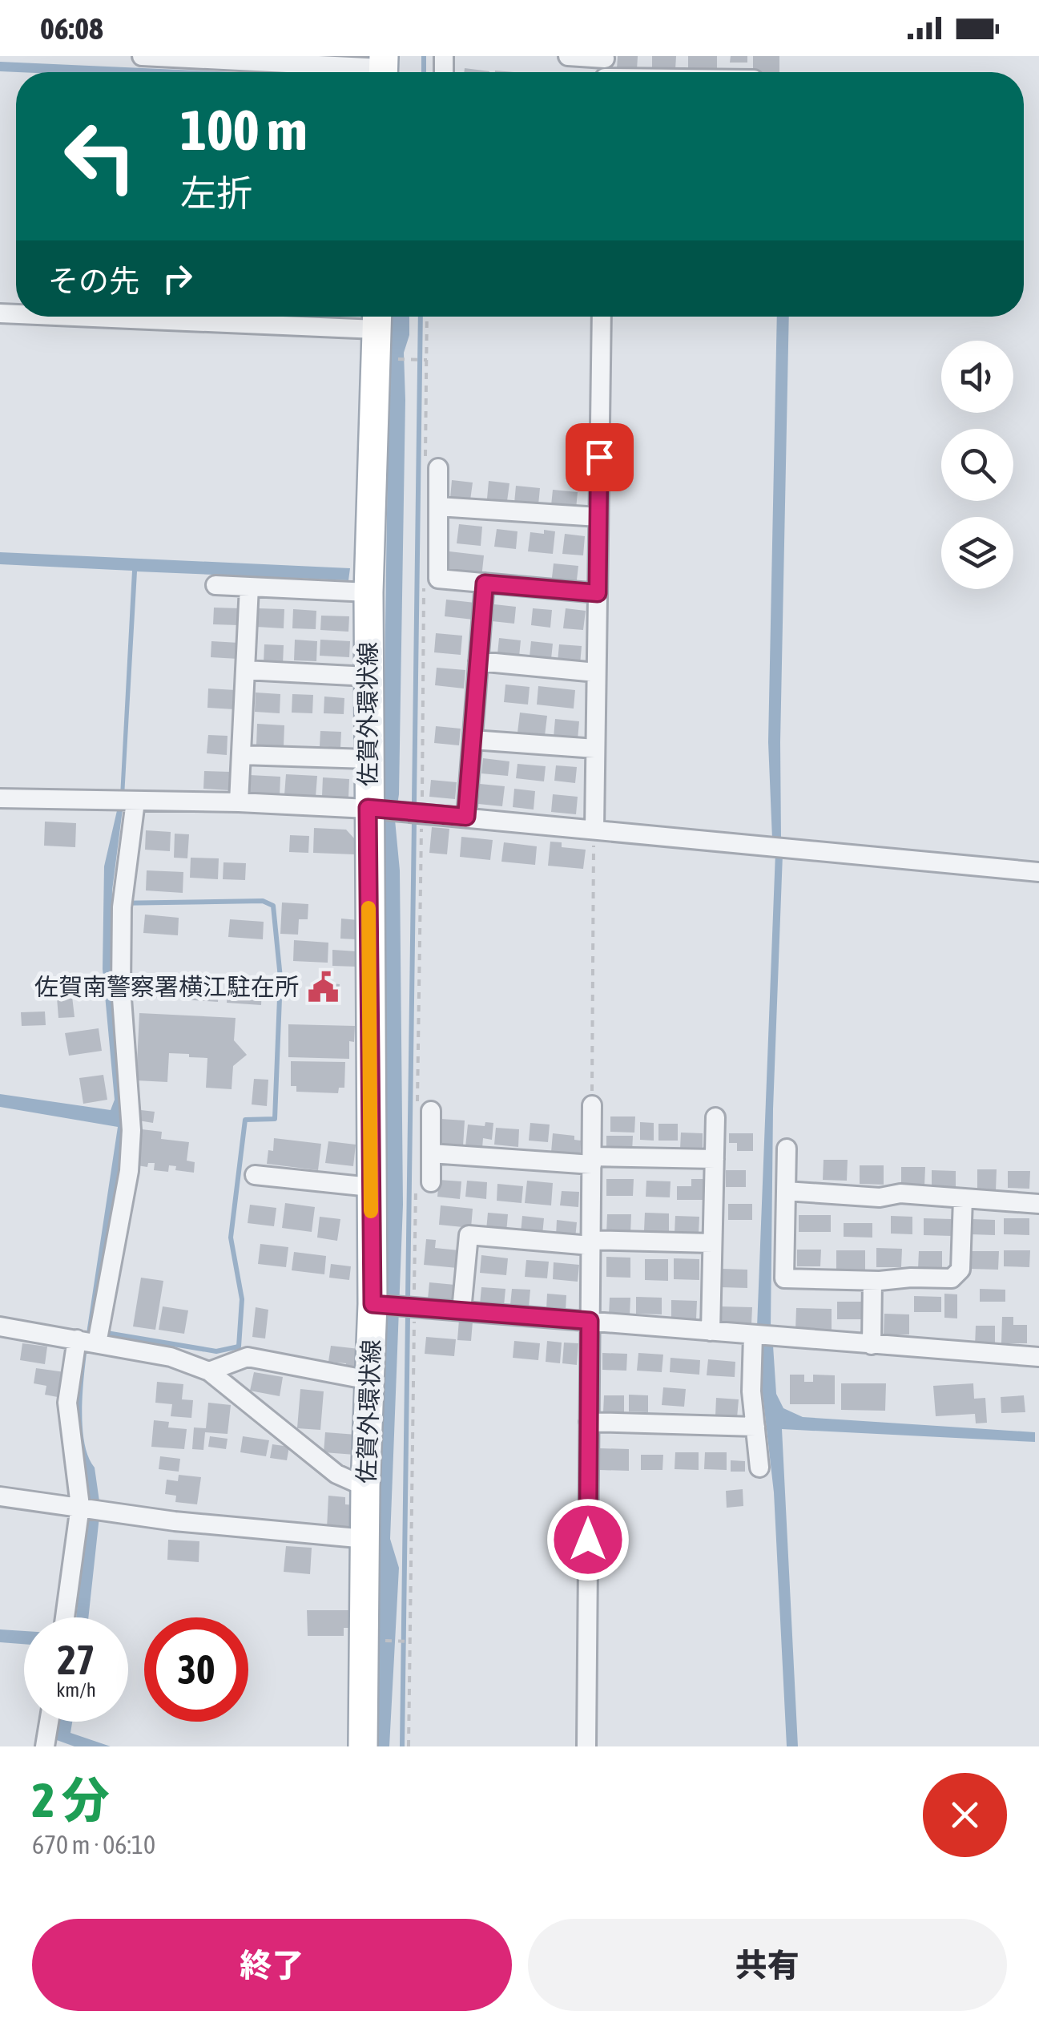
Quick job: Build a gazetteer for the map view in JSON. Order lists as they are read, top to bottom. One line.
{"streets":{"main road":["佐賀外環状線"]},"places":{"public building":["佐賀南警察署横江駐在所"]},"page":{"status":"06:08","turn":["100 m","左折"],"then":"その先","speed":"27 km/h","limit":"30","heading":["2 分","670 m · 06:10"],"buttons":["終了","共有"]}}
